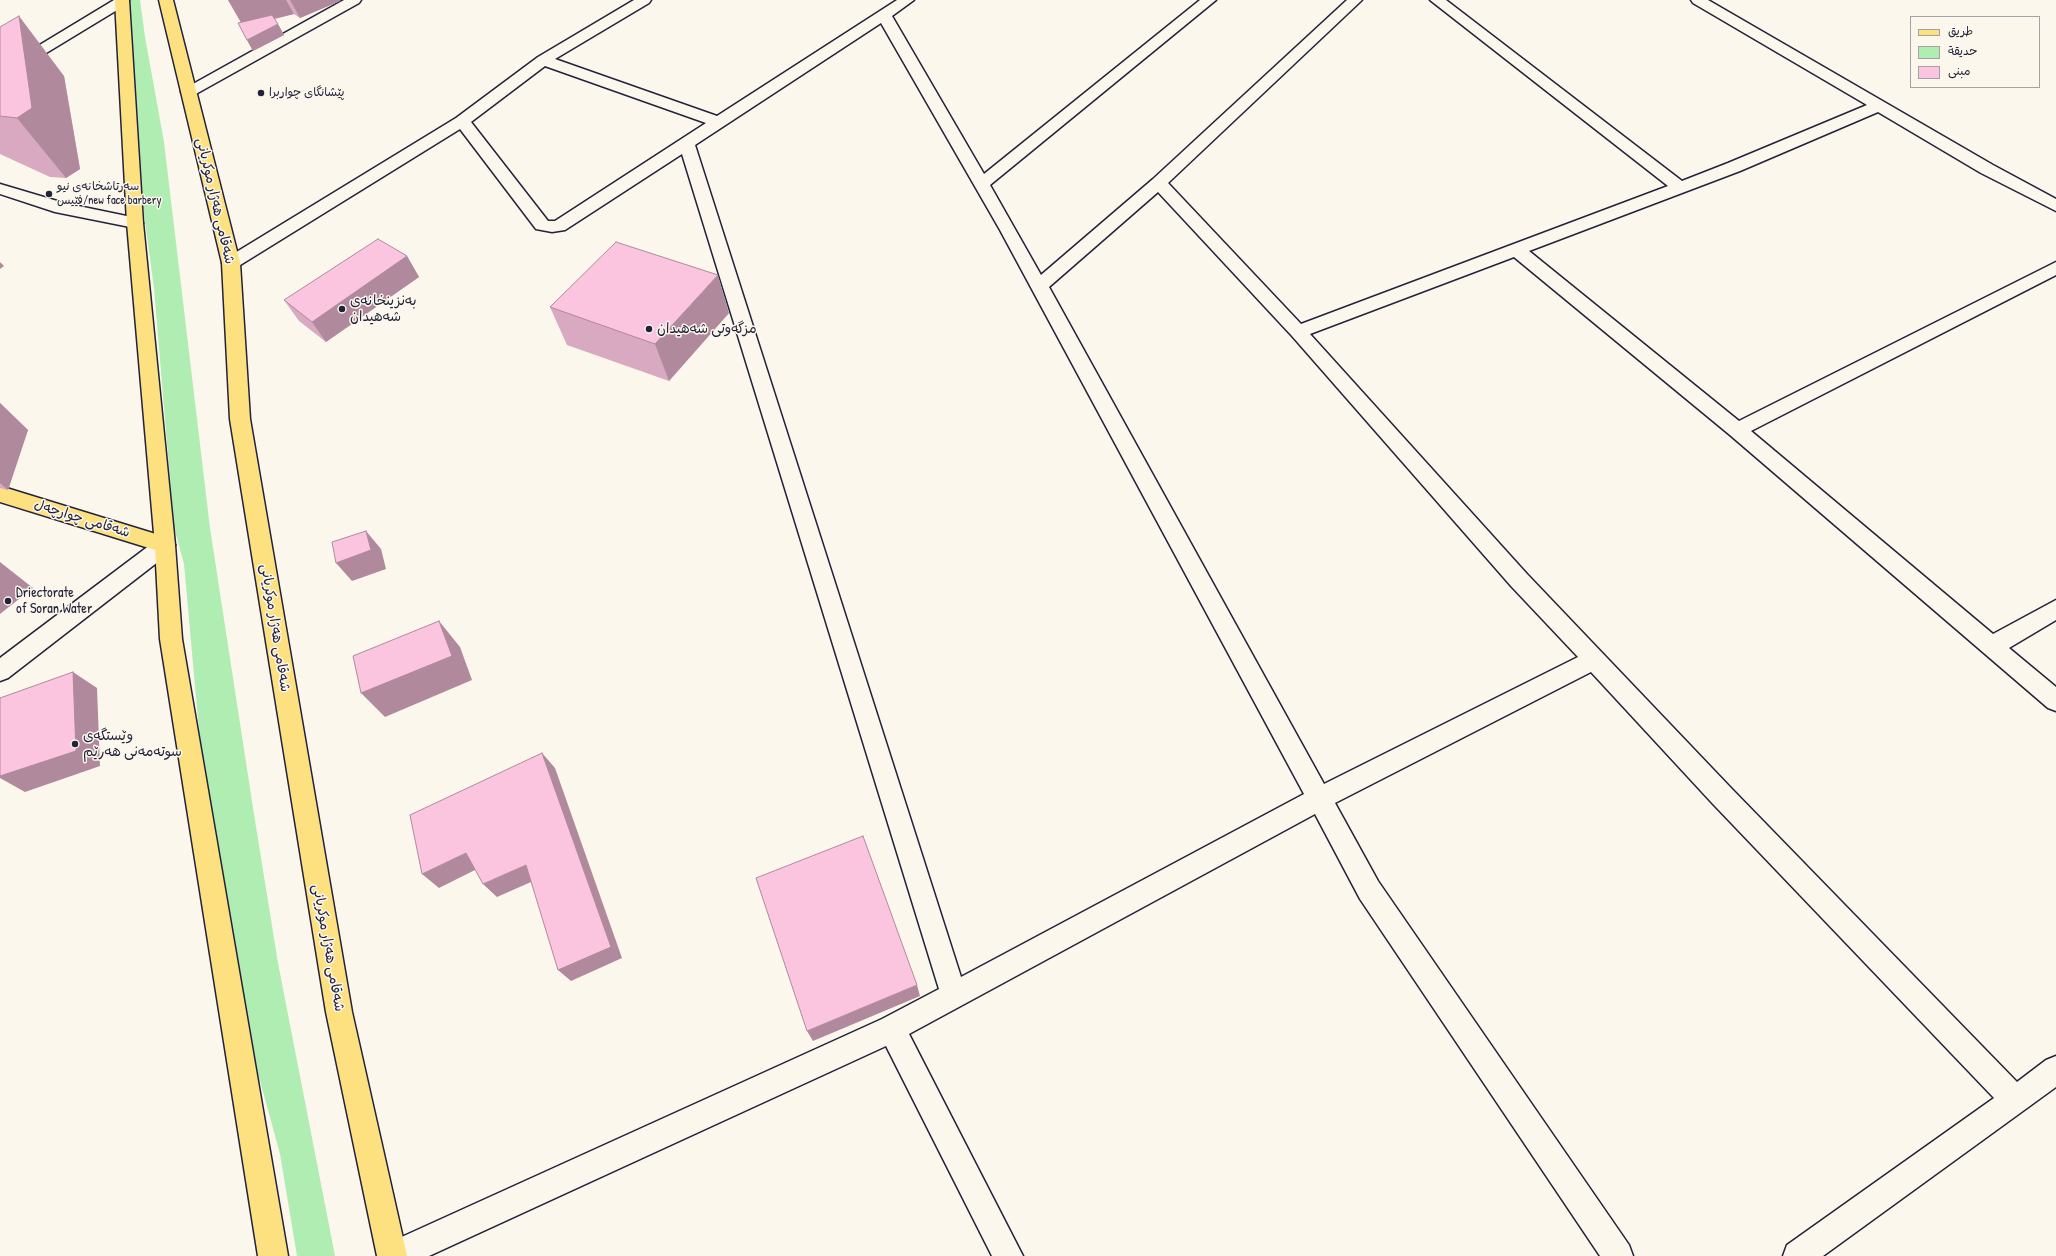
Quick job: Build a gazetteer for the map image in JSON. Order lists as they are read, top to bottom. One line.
{"streets":{"main road":["شەقامی ھەژار موکریانی","شەقامی چوارچەل"]},"places":["پێشانگای چواربرا","سەرتاشخانەی نیو فێیس/new face barbery","بەنزینخانەی شەهیدان","مزگەوتی شەهیدان","Driectorate of Soran Water","وێستگەی سوتەمەنی هەرێم"],"legend":["طريق","حديقة","مبنى"]}
